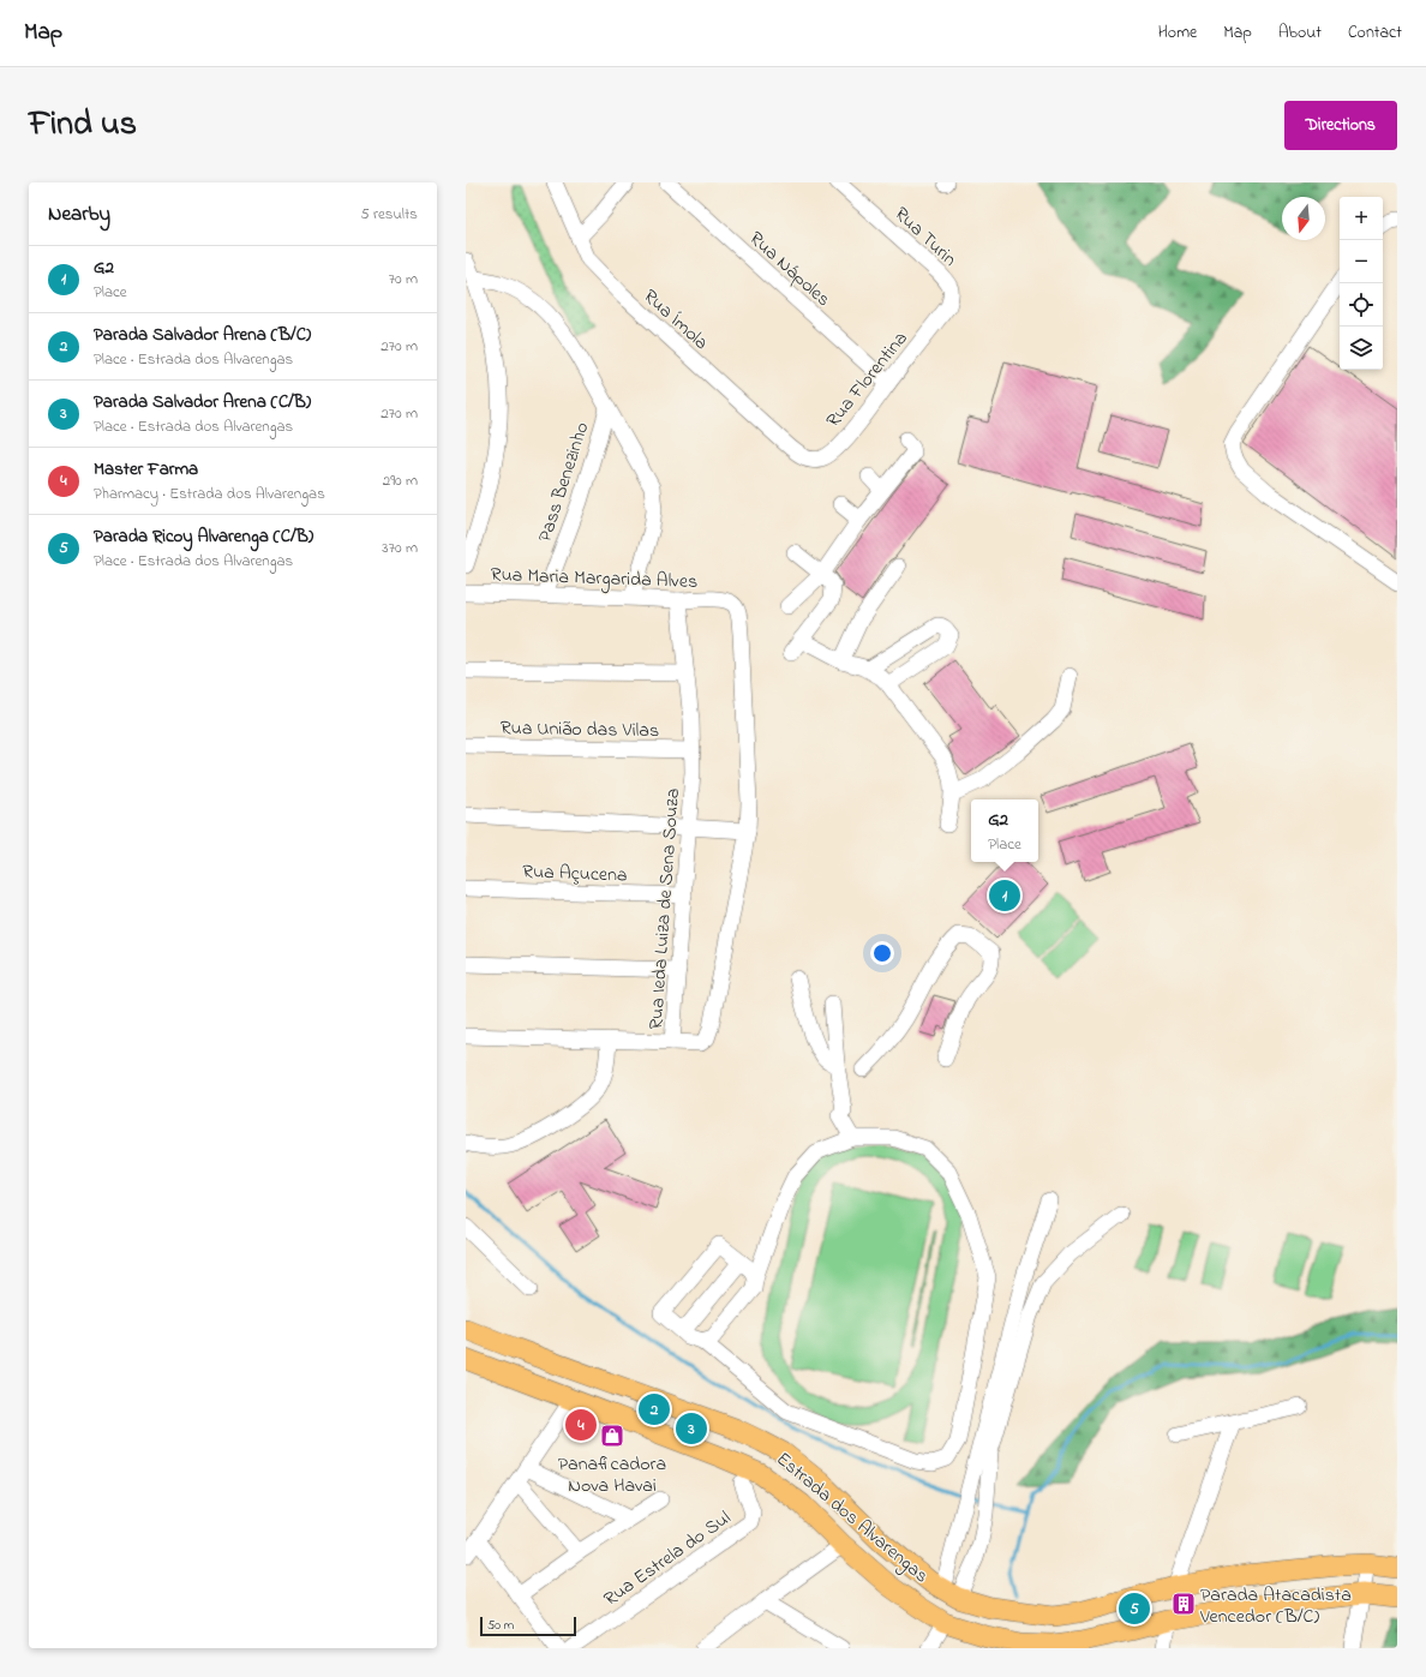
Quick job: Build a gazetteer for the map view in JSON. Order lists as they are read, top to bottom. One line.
{"streets":{"main road":["Estrada dos Alvarengas"],"street":["Rua Turin","Rua Nápoles","Rua Ímola","Rua Florentina","Pass Benezinho","Rua Maria Margarida Alves","Rua União das Vilas","Rua Açucena","Rua Ieda Luiza de Sena Souza","Rua Estrela do Sul"]},"crossings":[["Rua Turin","Rua Florentina"],["Rua Nápoles","Rua Florentina"],["Rua Ímola","Rua Florentina"],["Pass Benezinho","Rua Maria Margarida Alves"],["Rua Maria Margarida Alves","Rua Ieda Luiza de Sena Souza"],["Rua União das Vilas","Rua Ieda Luiza de Sena Souza"],["Rua Açucena","Rua Ieda Luiza de Sena Souza"]],"places":{"shop":["Panaficadora Nova Havai"],"building":["Parada Atacadista Vencedor (B/C)"]},"scale_bar":"50 m","north":"bottom","page":{"header":"Map","nav":["Home","Map","About","Contact"],"title":"Find us","buttons":"Directions","heading":["Nearby","5 results"],"map_buttons":["+","−"],"list":[{"mark":"1","name":"G2","note":"Place","value":"70 m"},{"mark":"2","name":"Parada Salvador Arena (B/C)","note":"Place · Estrada dos Alvarengas","value":"270 m"},{"mark":"3","name":"Parada Salvador Arena (C/B)","note":"Place · Estrada dos Alvarengas","value":"270 m"},{"mark":"4","name":"Master Farma","note":"Pharmacy · Estrada dos Alvarengas","value":"290 m"},{"mark":"5","name":"Parada Ricoy Alvarenga (C/B)","note":"Place · Estrada dos Alvarengas","value":"370 m"}],"popup":["G2","Place"],"pins":["1","2","4","3","5"],"scale":"50 m"}}
